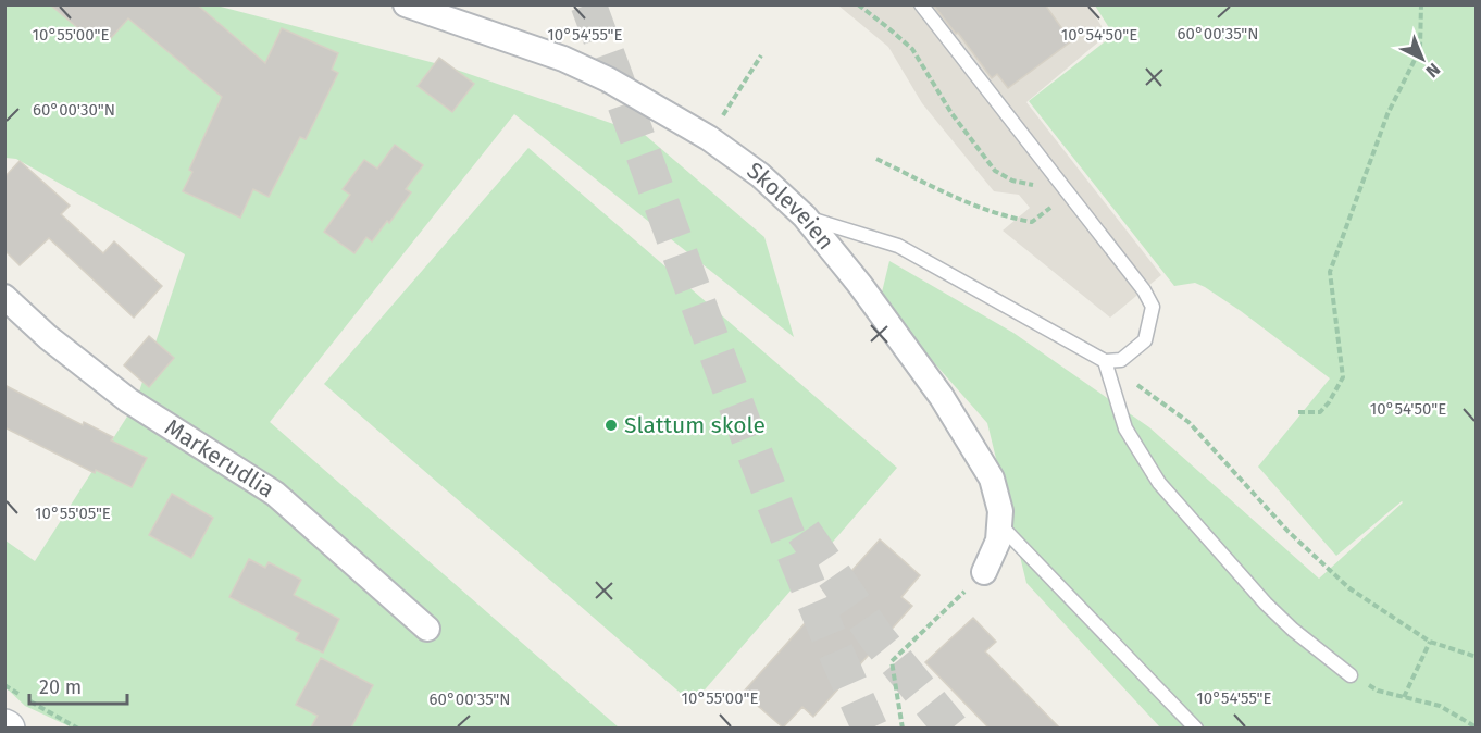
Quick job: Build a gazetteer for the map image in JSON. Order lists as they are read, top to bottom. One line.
{"streets":{"street":["Skoleveien","Markerudlia"]},"places":["Slattum skole"],"scale_bar":"20 m","north":"bottom right","coordinates":["60°00'35\"N","10°55'00\"E","10°54'55\"E","10°54'50\"E","60°00'30\"N","10°55'05\"E"]}
